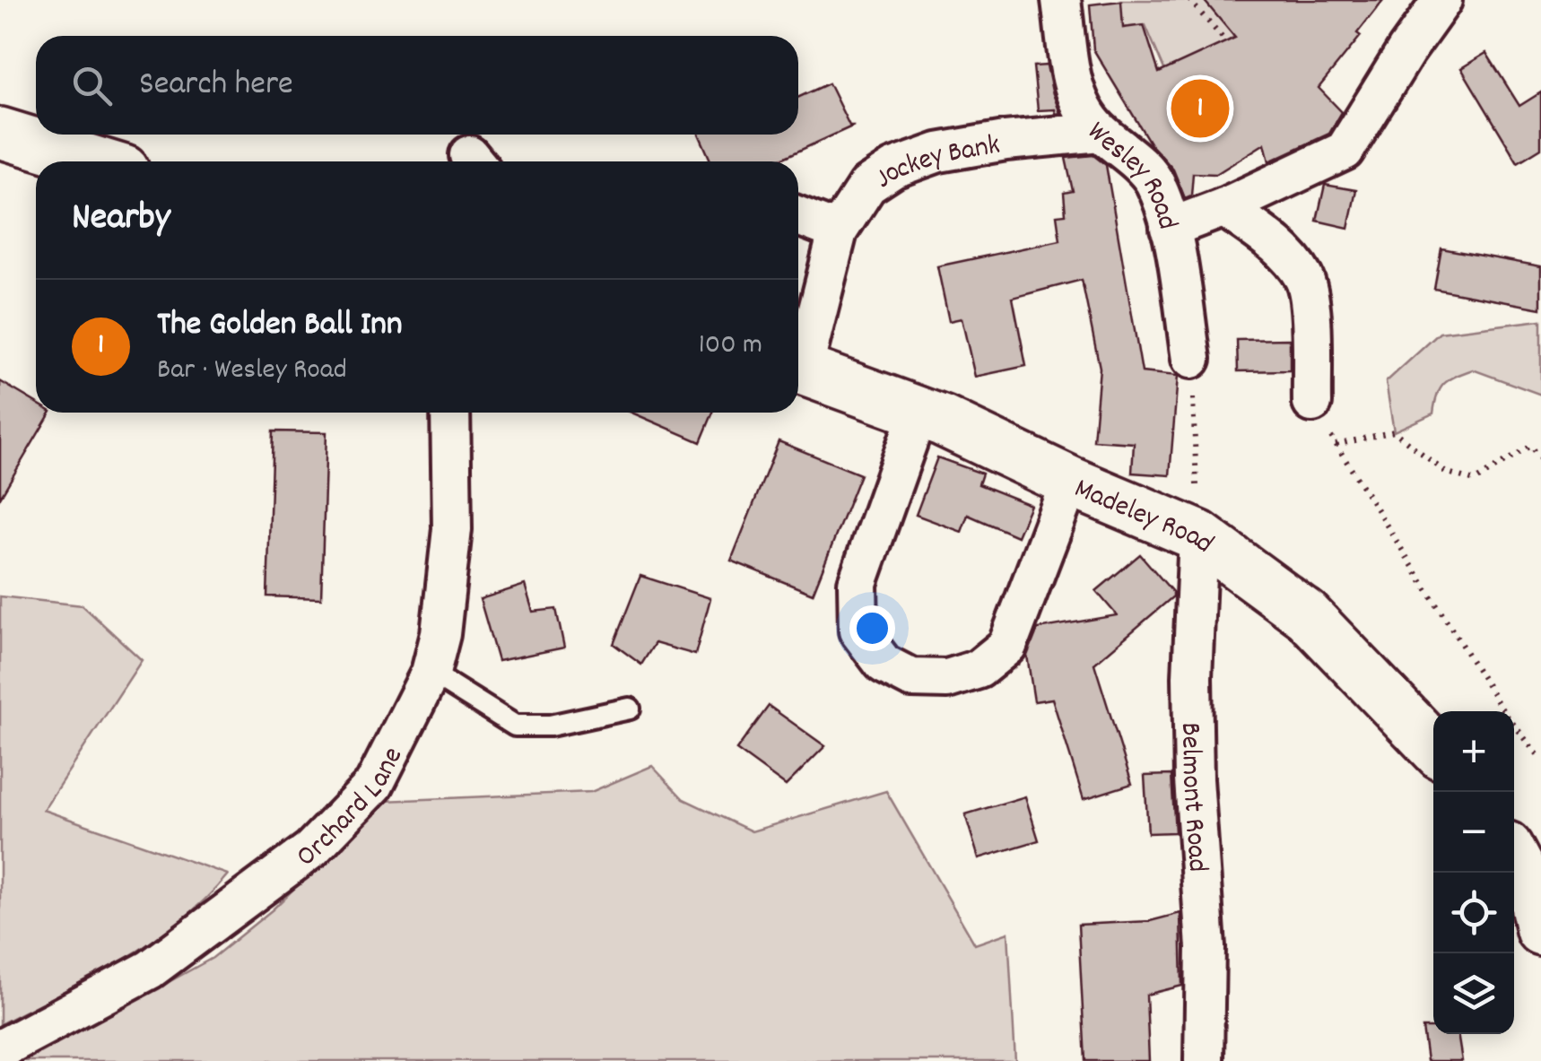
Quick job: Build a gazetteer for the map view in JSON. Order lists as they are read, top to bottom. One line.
{"streets":{"main road":["Madeley Road"],"street":["Jockey Bank","Wesley Road","Belmont Road","Orchard Lane"]},"crossings":[["Jockey Bank","Wesley Road"],["Madeley Road","Belmont Road"]],"page":{"search":"Search here","pins":"1","heading":"Nearby","list":[{"mark":"1","name":"The Golden Ball Inn","note":"Bar · Wesley Road","value":"100 m"}],"map_buttons":["+","−"]}}
